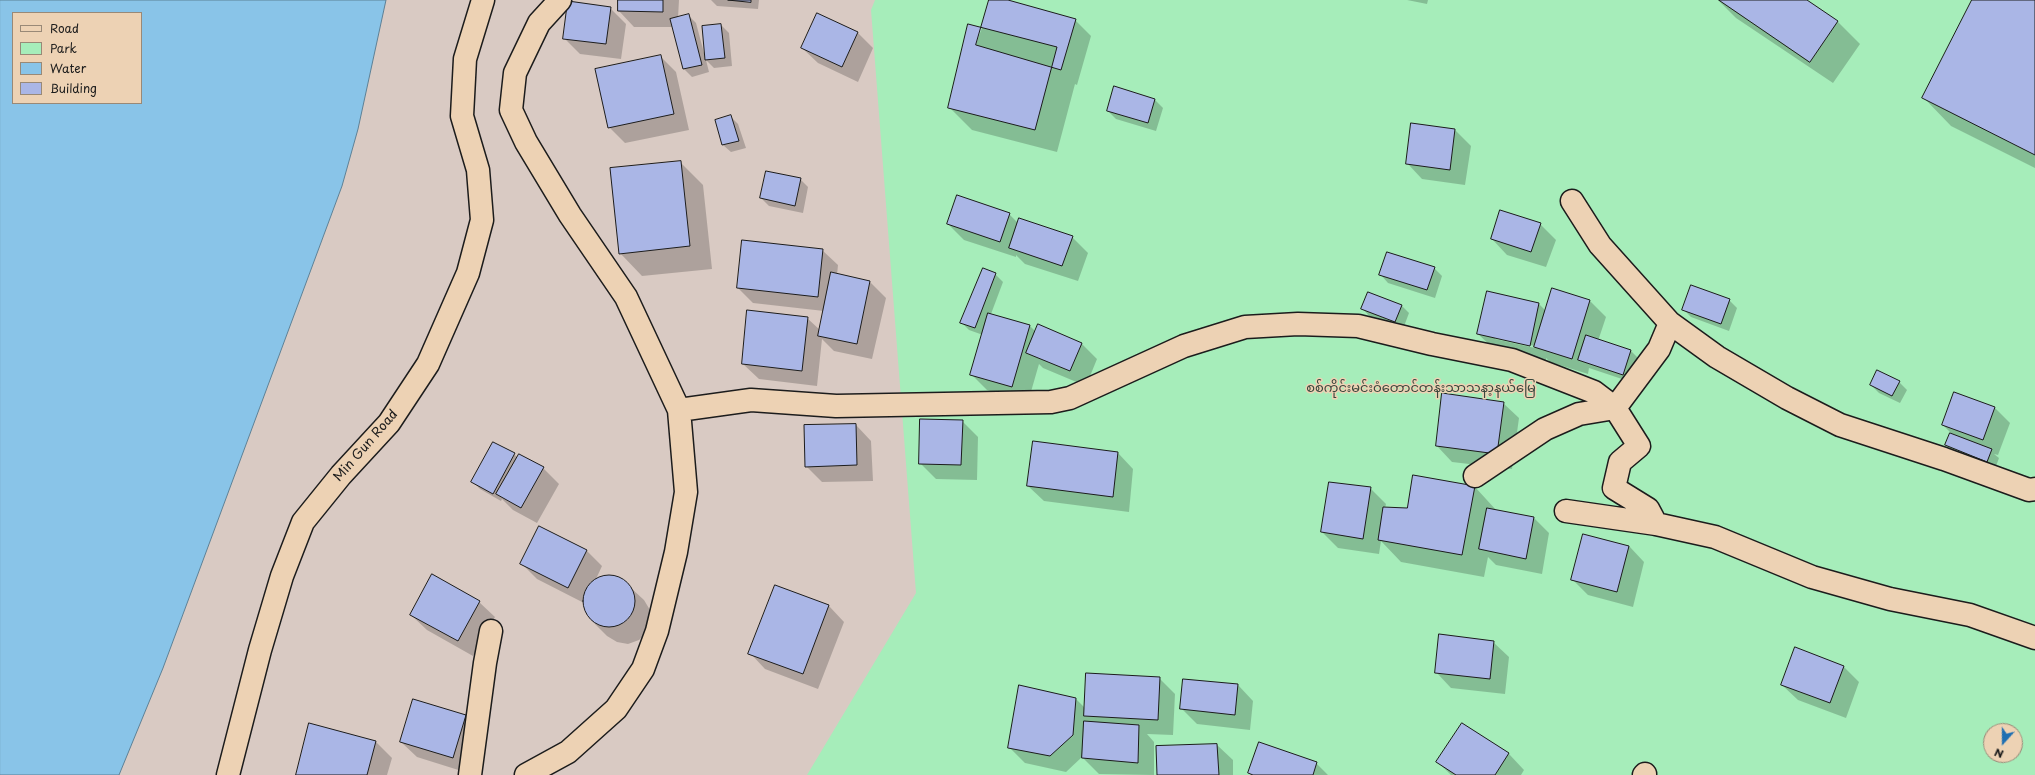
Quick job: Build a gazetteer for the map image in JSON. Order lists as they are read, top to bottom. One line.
{"streets":{"street":["Min Gun Road"]},"parks":["စစ်ကိုင်းမင်းဝံတောင်တန်းသာသနာ့နယ်မြေ"],"legend":["Road","Park","Water","Building"],"north":"bottom"}
